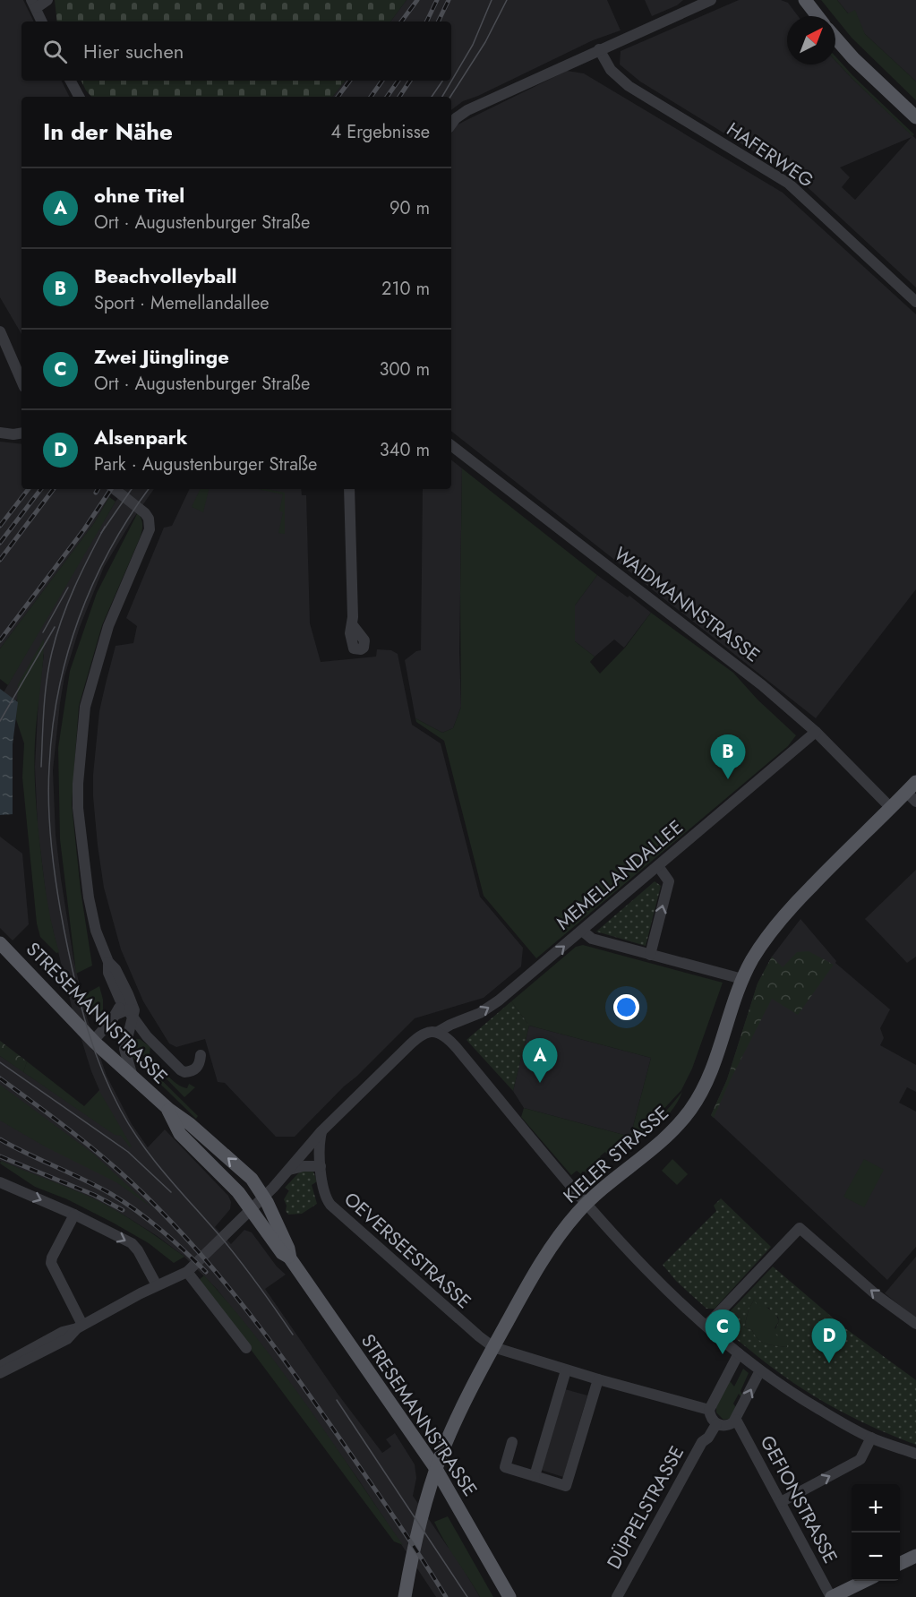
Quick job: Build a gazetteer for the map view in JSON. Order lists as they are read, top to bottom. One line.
{"streets":{"main road":["STRESEMANNSTRASSE","KIELER STRASSE"],"street":["HAFERWEG","WAIDMANNSTRASSE","MEMELLANDALLEE","OEVERSEESTRASSE","GEFIONSTRASSE","DÜPPELSTRASSE"]},"crossings":[["WAIDMANNSTRASSE","MEMELLANDALLEE"],["WAIDMANNSTRASSE","KIELER STRASSE"],["MEMELLANDALLEE","STRESEMANNSTRASSE"],["MEMELLANDALLEE","OEVERSEESTRASSE"],["STRESEMANNSTRASSE","KIELER STRASSE"],["KIELER STRASSE","OEVERSEESTRASSE"]],"north":"top right","page":{"search":"Hier suchen","heading":["In der Nähe","4 Ergebnisse"],"list":[{"mark":"A","name":"ohne Titel","note":"Ort · Augustenburger Straße","value":"90 m"},{"mark":"B","name":"Beachvolleyball","note":"Sport · Memellandallee","value":"210 m"},{"mark":"C","name":"Zwei Jünglinge","note":"Ort · Augustenburger Straße","value":"300 m"},{"mark":"D","name":"Alsenpark","note":"Park · Augustenburger Straße","value":"340 m"}],"pins":["B","A","C","D"],"map_buttons":["+","−"]}}
